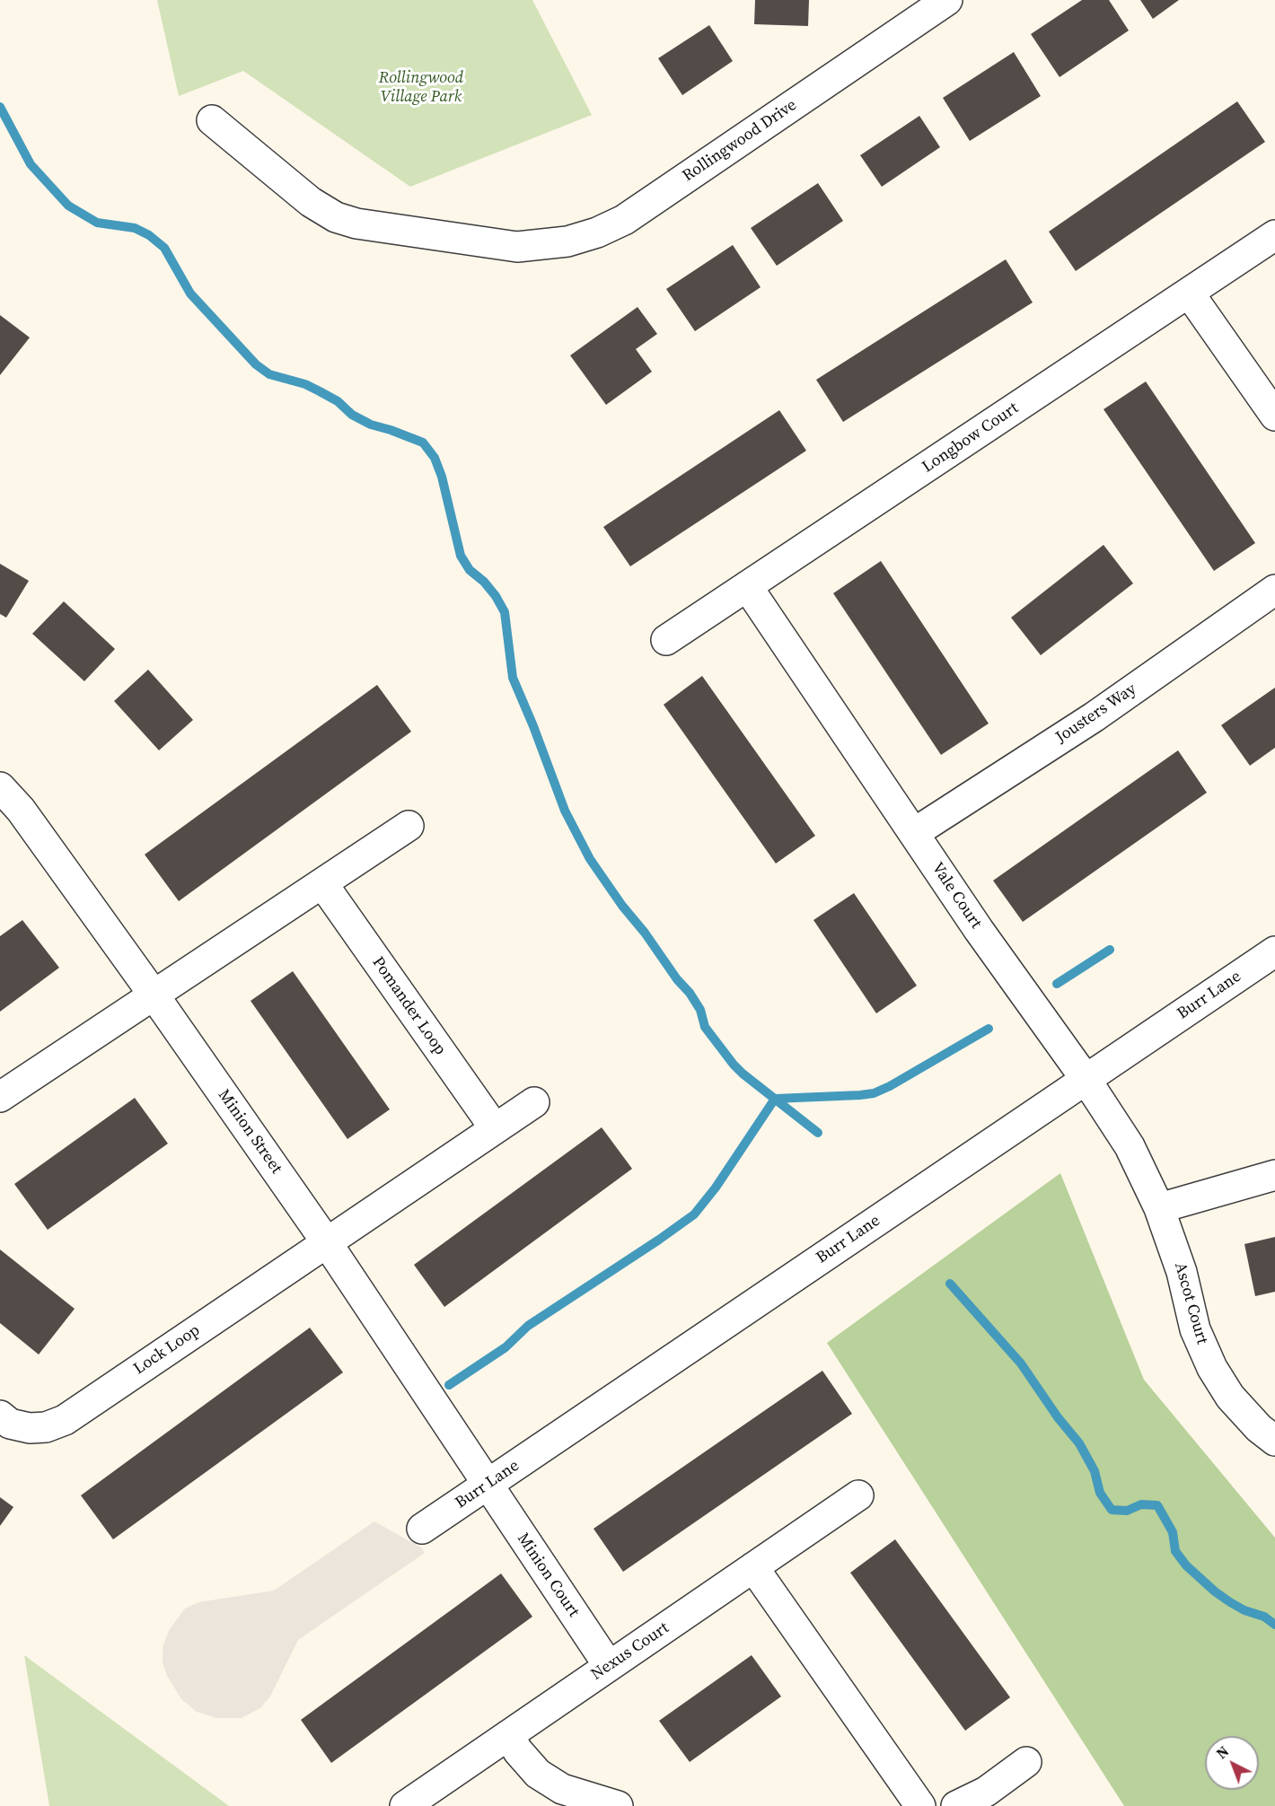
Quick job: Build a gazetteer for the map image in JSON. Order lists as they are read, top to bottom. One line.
{"streets":{"street":["Rollingwood Drive","Longbow Court","Jousters Way","Vale Court","Burr Lane","Pomander Loop","Minion Street","Ascot Court","Lock Loop","Minion Court","Nexus Court"]},"crossings":[["Longbow Court","Vale Court"],["Jousters Way","Vale Court"],["Vale Court","Burr Lane"],["Vale Court","Ascot Court"],["Burr Lane","Minion Street"],["Burr Lane","Minion Court"],["Minion Street","Lock Loop"],["Minion Street","Minion Court"],["Minion Court","Nexus Court"]],"parks":["Rollingwood Village Park"],"north":"top left"}
